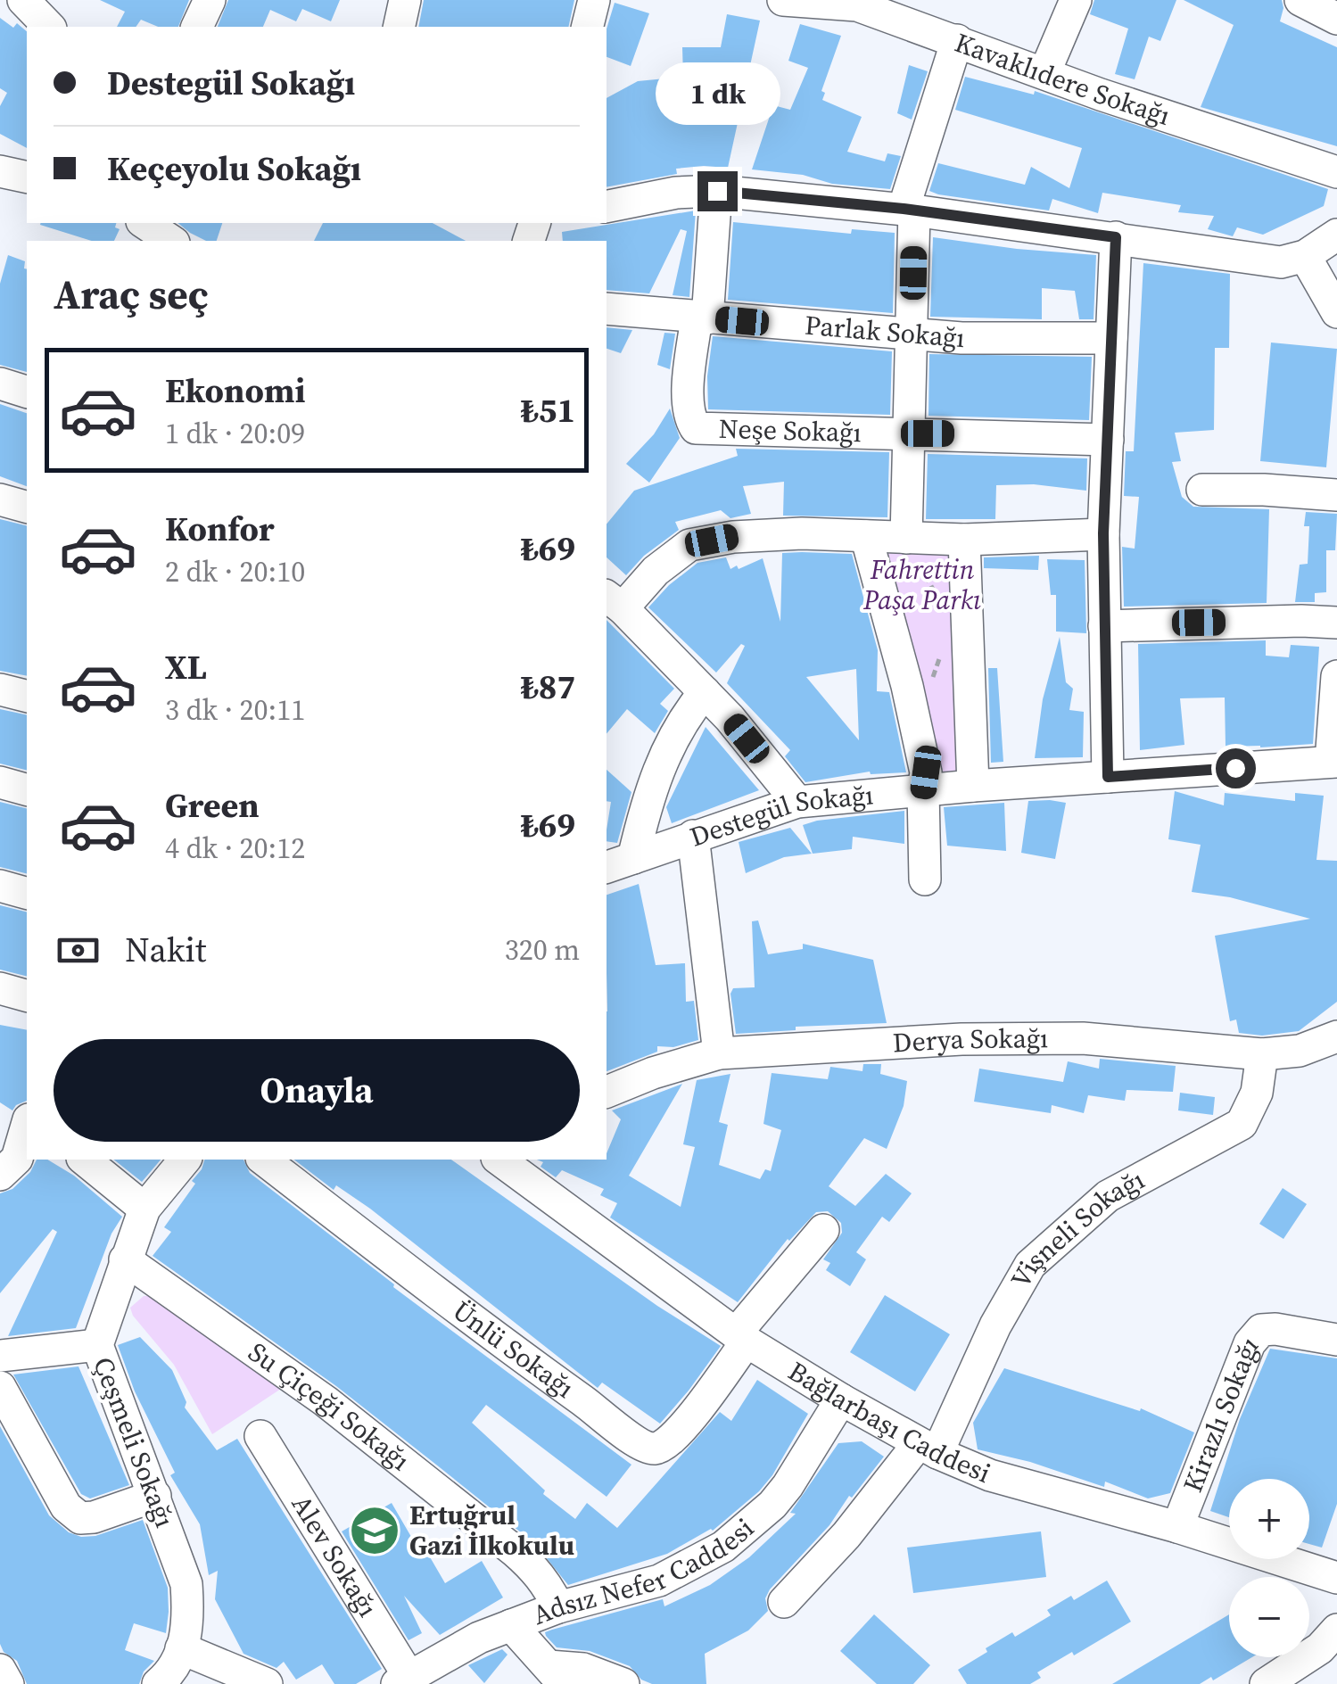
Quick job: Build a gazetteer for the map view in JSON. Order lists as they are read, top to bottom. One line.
{"streets":{"street":["Kavaklıdere Sokağı","Parlak Sokağı","Neşe Sokağı","Destegül Sokağı","Derya Sokağı","Vişneli Sokağı","Ünlü Sokağı","Su Çiçeği Sokağı","Kirazlı Sokağı","Bağlarbaşı Caddesi","Çeşmeli Sokağı","Alev Sokağı","Adsız Nefer Caddesi"]},"crossings":[["Parlak Sokağı","Neşe Sokağı"],["Derya Sokağı","Vişneli Sokağı"],["Vişneli Sokağı","Bağlarbaşı Caddesi"],["Ünlü Sokağı","Bağlarbaşı Caddesi"],["Su Çiçeği Sokağı","Çeşmeli Sokağı"],["Su Çiçeği Sokağı","Adsız Nefer Caddesi"],["Kirazlı Sokağı","Bağlarbaşı Caddesi"],["Bağlarbaşı Caddesi","Adsız Nefer Caddesi"],["Alev Sokağı","Adsız Nefer Caddesi"]],"parks":["Fahrettin Paşa Parkı"],"places":{"school or university":["Ertuğrul Gazi İlkokulu"]},"page":{"banner":["Destegül Sokağı","Keçeyolu Sokağı"],"bubble":"1 dk","heading":"Araç seç","list":[{"name":"Ekonomi","note":"1 dk · 20:09","value":"₺51"},{"name":"Konfor","note":"2 dk · 20:10","value":"₺69"},{"name":"XL","note":"3 dk · 20:11","value":"₺87"},{"name":"Green","note":"4 dk · 20:12","value":"₺69"}],"pay":["Nakit","320 m"],"buttons":"Onayla","map_buttons":["+","−"]}}
